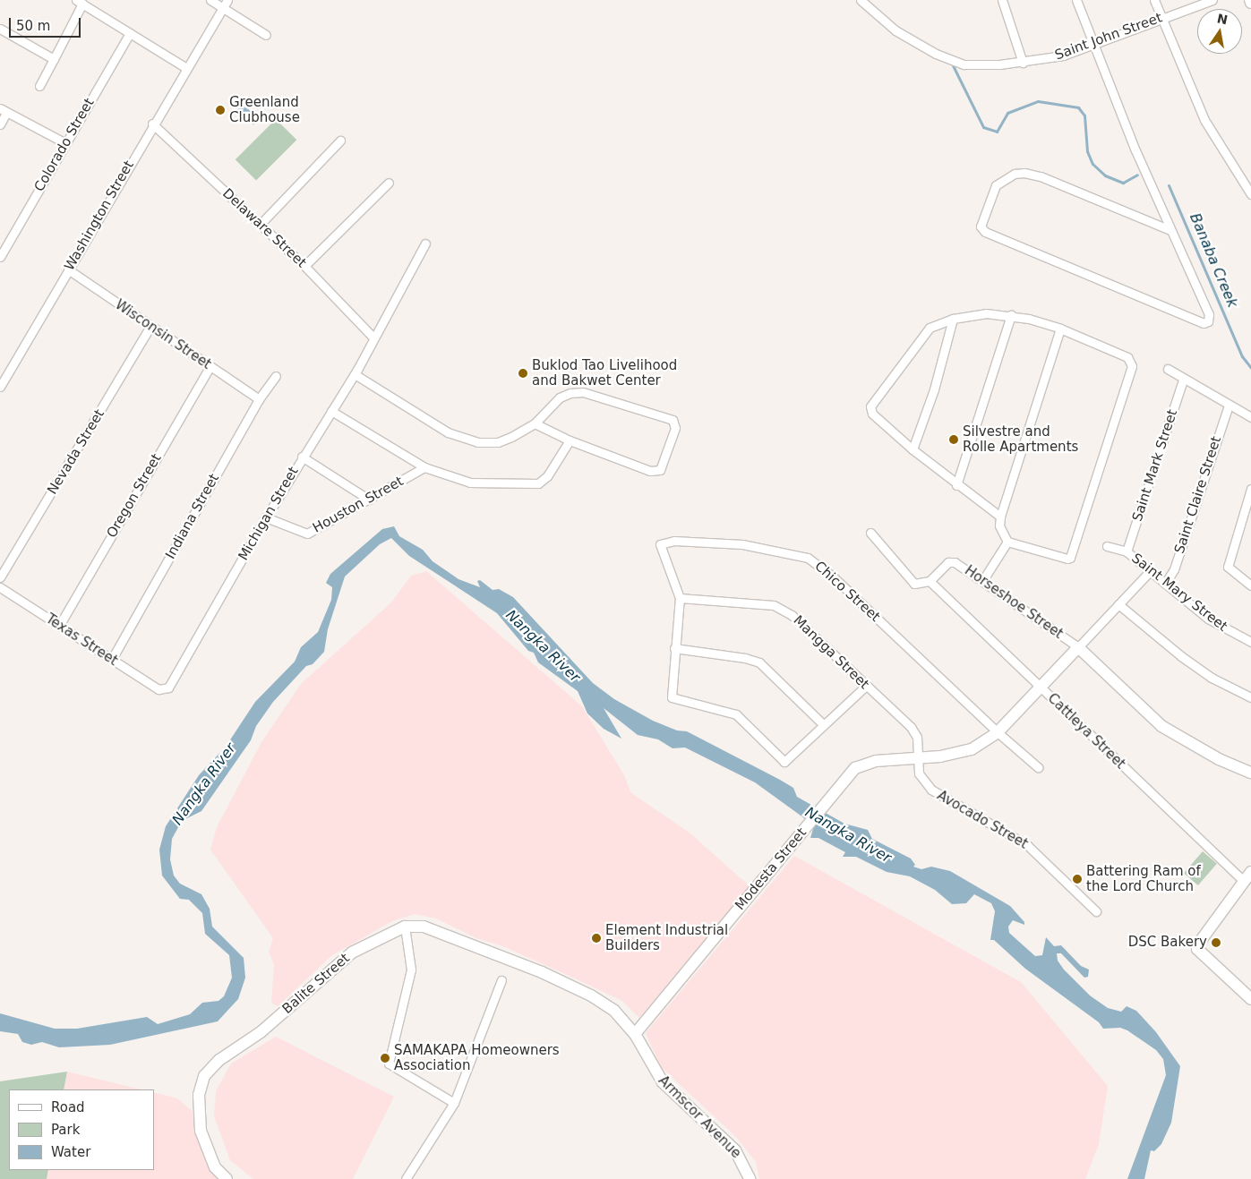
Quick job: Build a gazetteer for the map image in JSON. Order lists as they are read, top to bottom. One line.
{"streets":{"main road":["Modesta Street","Balite Street","Armscor Avenue"],"street":["Saint John Street","Colorado Street","Washington Street","Delaware Street","Wisconsin Street","Nevada Street","Saint Mark Street","Saint Claire Street","Oregon Street","Houston Street","Michigan Street","Indiana Street","Chico Street","Saint Mary Street","Horseshoe Street","Texas Street","Mangga Street","Cattleya Street","Avocado Street"]},"crossings":[["Washington Street","Delaware Street"],["Washington Street","Wisconsin Street"],["Delaware Street","Michigan Street"],["Wisconsin Street","Nevada Street"],["Wisconsin Street","Oregon Street"],["Wisconsin Street","Indiana Street"],["Saint Mark Street","Saint Mary Street"],["Saint Claire Street","Saint Mary Street"],["Oregon Street","Texas Street"],["Houston Street","Michigan Street"],["Michigan Street","Texas Street"],["Indiana Street","Texas Street"],["Chico Street","Mangga Street"],["Chico Street","Modesta Street"],["Horseshoe Street","Cattleya Street"],["Horseshoe Street","Modesta Street"],["Mangga Street","Avocado Street"],["Mangga Street","Modesta Street"],["Cattleya Street","Modesta Street"],["Avocado Street","Modesta Street"],["Modesta Street","Balite Street"],["Modesta Street","Armscor Avenue"],["Balite Street","Armscor Avenue"]],"water":["Banaba Creek","Nangka River"],"places":["Greenland Clubhouse","Buklod Tao Livelihood and Bakwet Center","Silvestre and Rolle Apartments","Battering Ram of the Lord Church","Element Industrial Builders","DSC Bakery","SAMAKAPA Homeowners Association"],"legend":["Road","Park","Water"],"scale_bar":"50 m","north":"top"}
